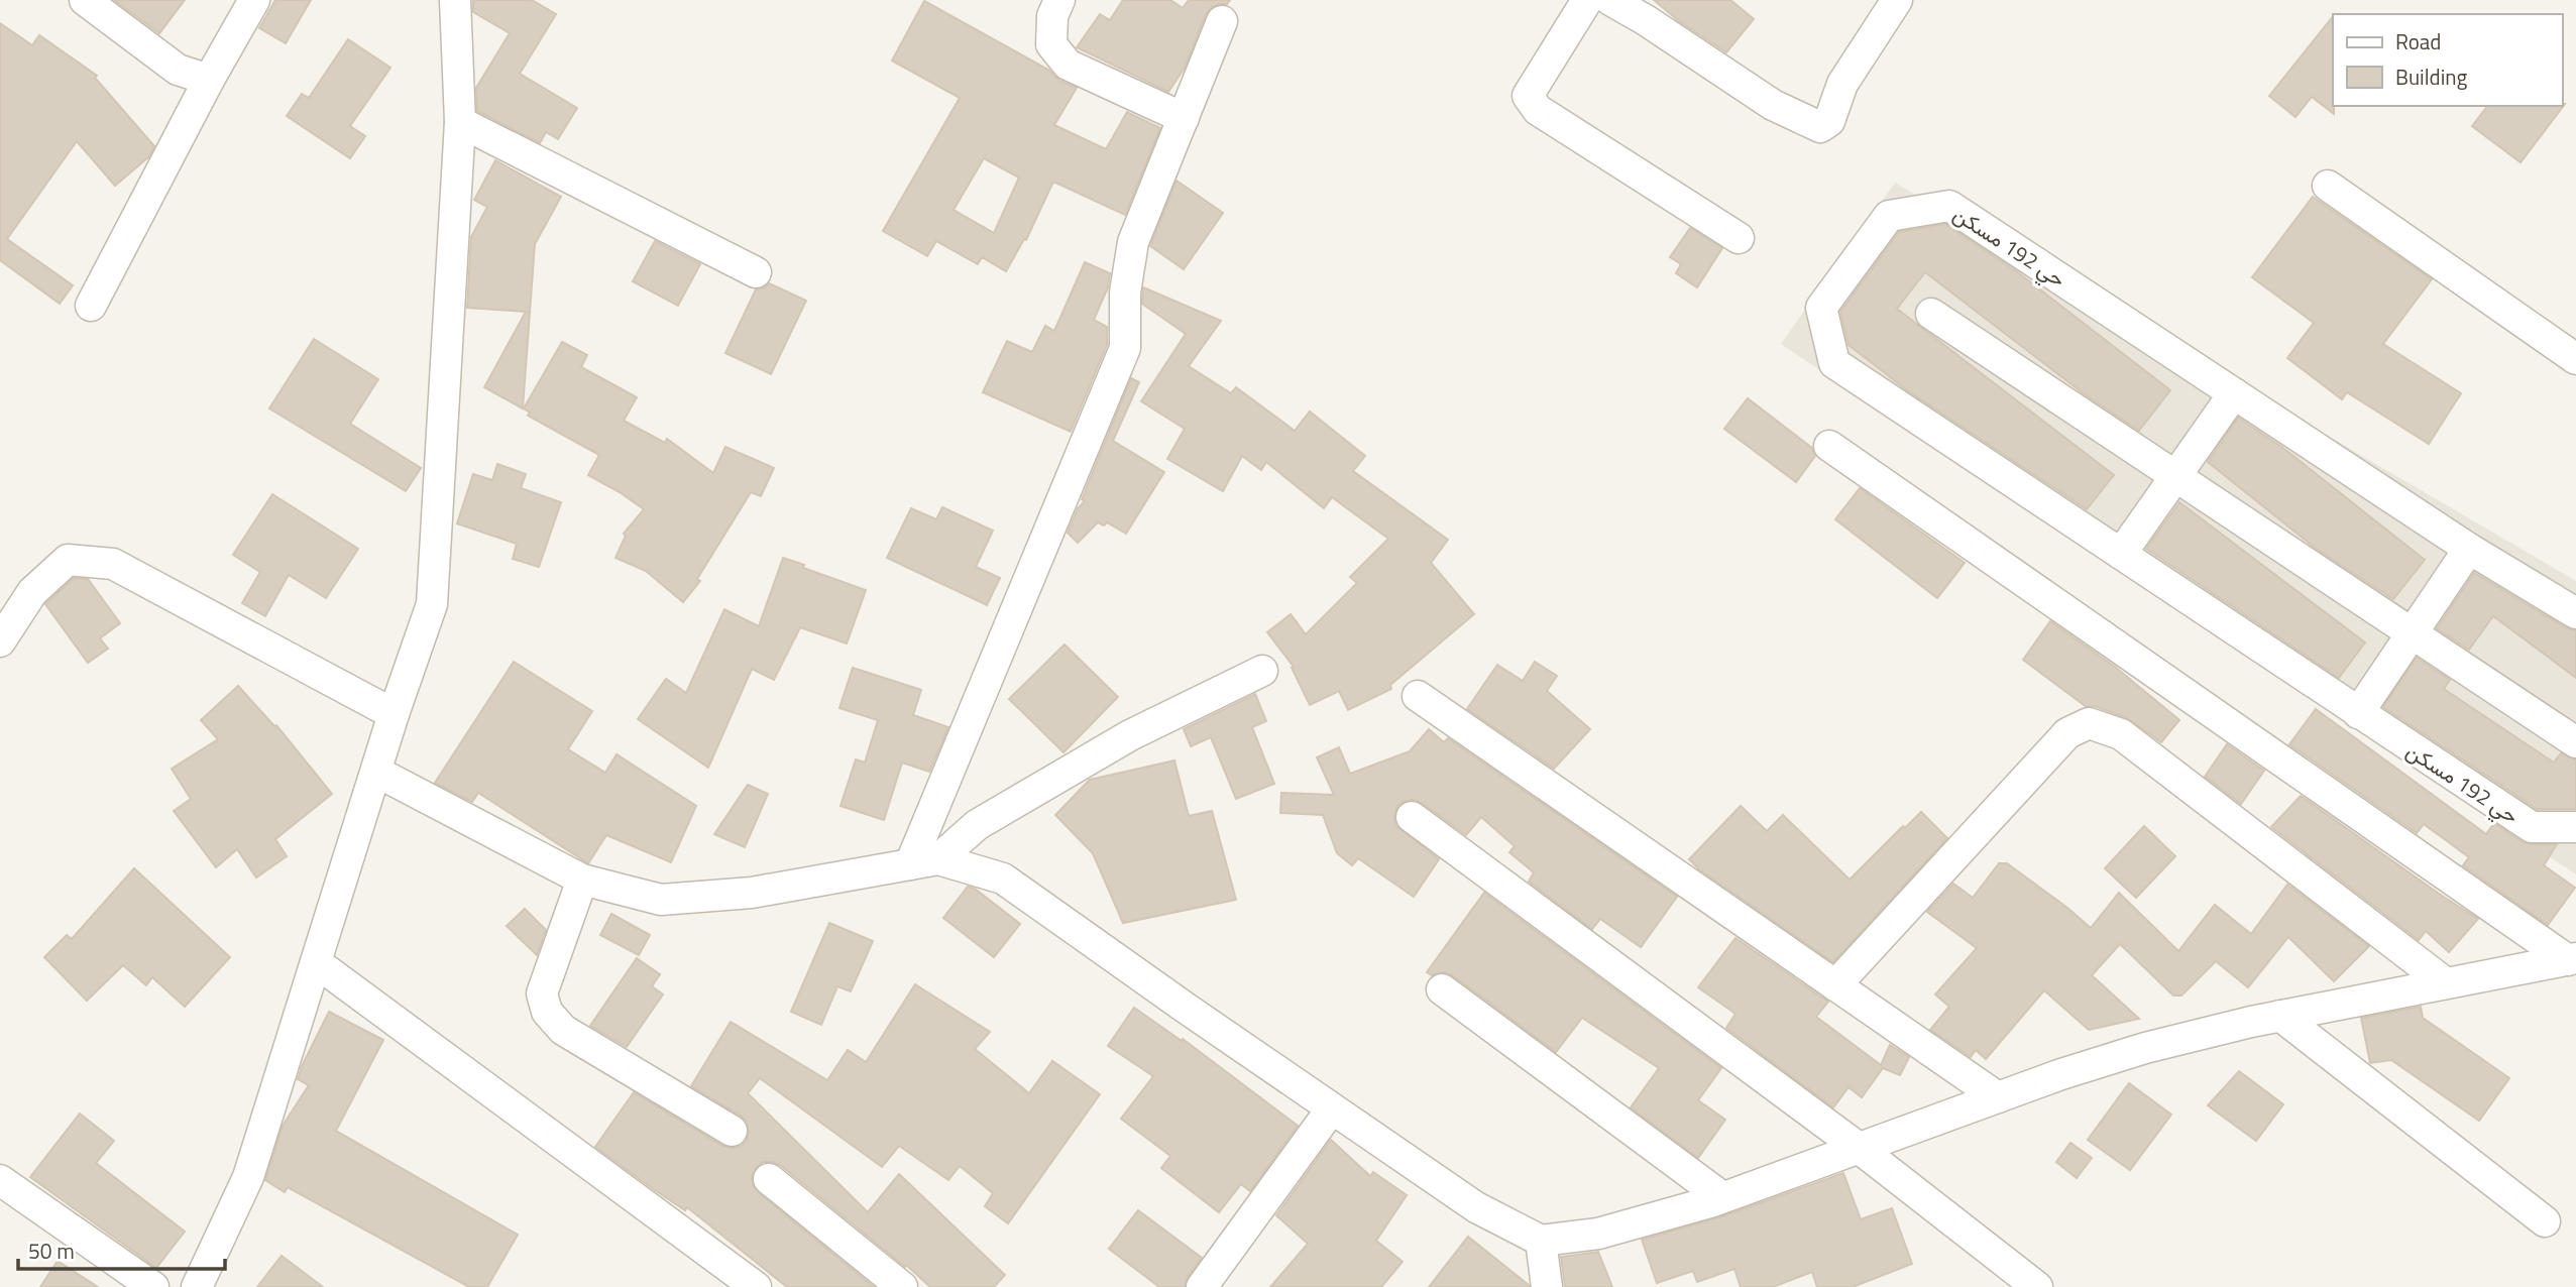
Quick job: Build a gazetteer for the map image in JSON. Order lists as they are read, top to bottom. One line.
{"streets":{"street":["حي 192 مسكن"]},"legend":["Road","Building"],"scale_bar":"50 m"}
